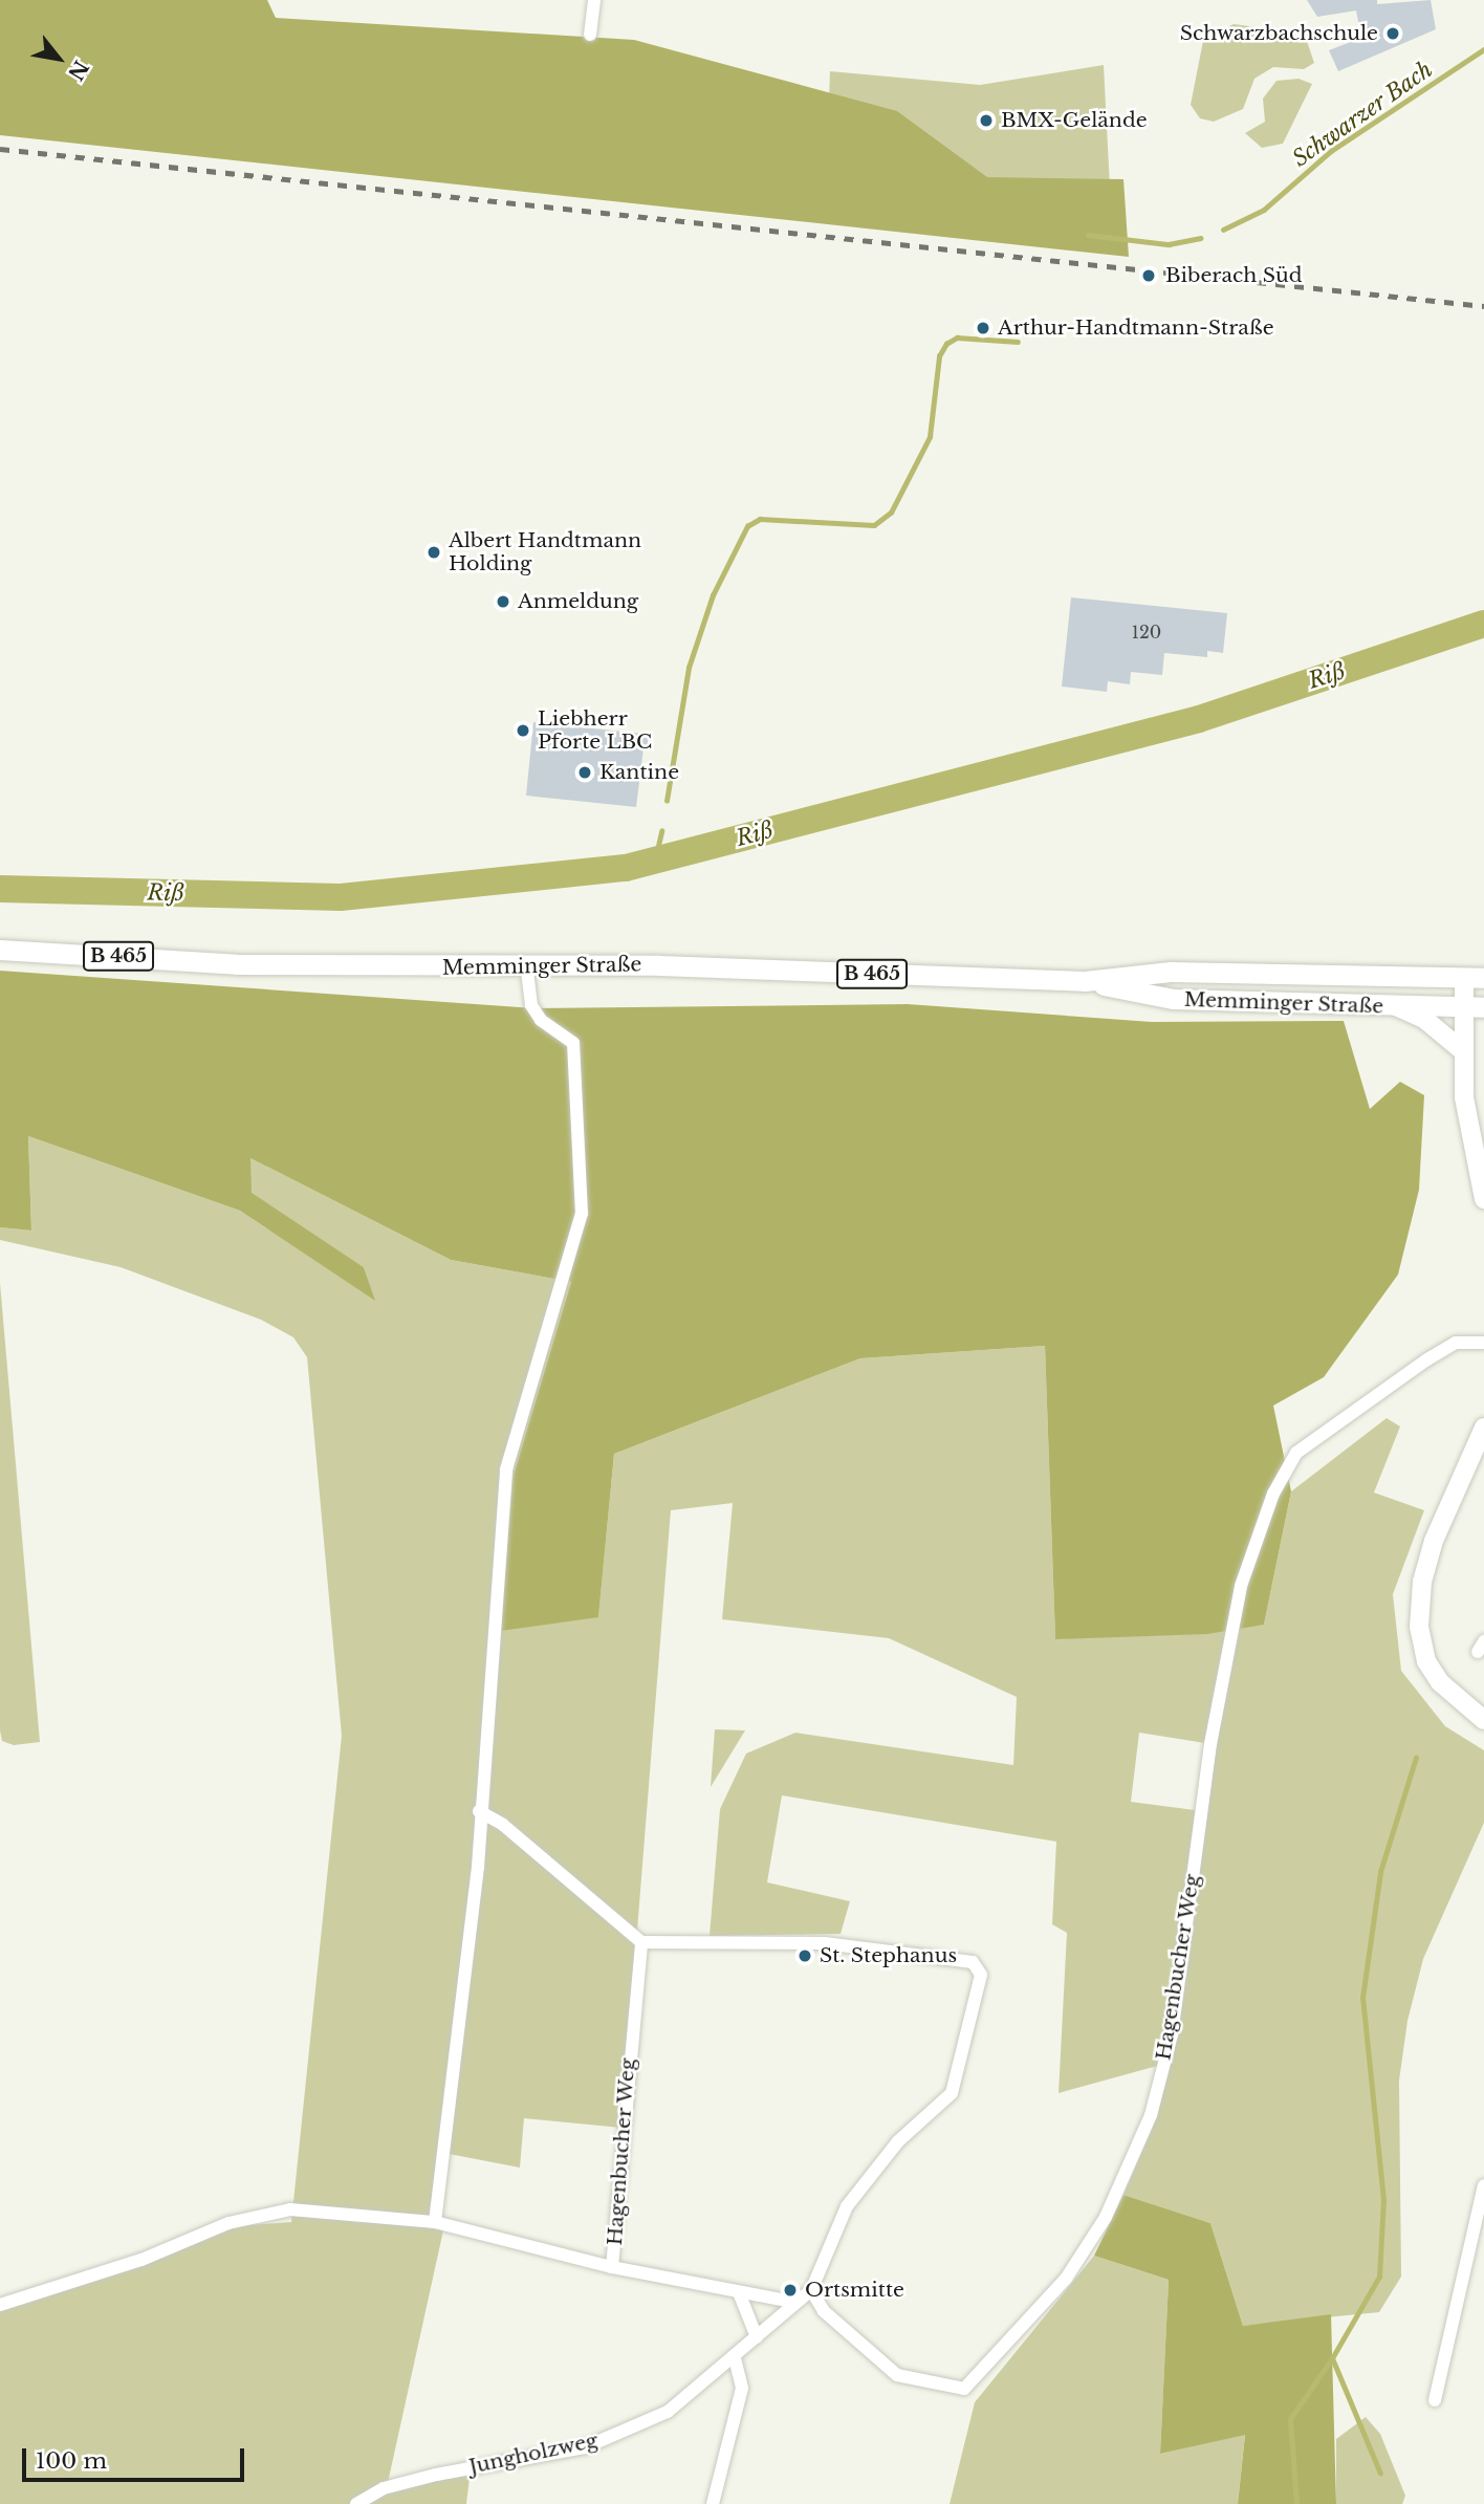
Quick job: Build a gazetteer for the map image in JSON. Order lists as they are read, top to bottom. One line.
{"streets":{"main road":["B 465","Memminger Straße"],"street":["Hagenbucher Weg","Jungholzweg"]},"crossings":[["Hagenbucher Weg","Jungholzweg"]],"water":["Schwarzer Bach","Riß"],"places":["Schwarzbachschule","BMX-Gelände","Biberach Süd","Arthur-Handtmann-Straße","Albert Handtmann Holding","Anmeldung","Liebherr Pforte LBC","Kantine","St. Stephanus","Ortsmitte"],"house_numbers":["120"],"scale_bar":"100 m","north":"bottom right"}
